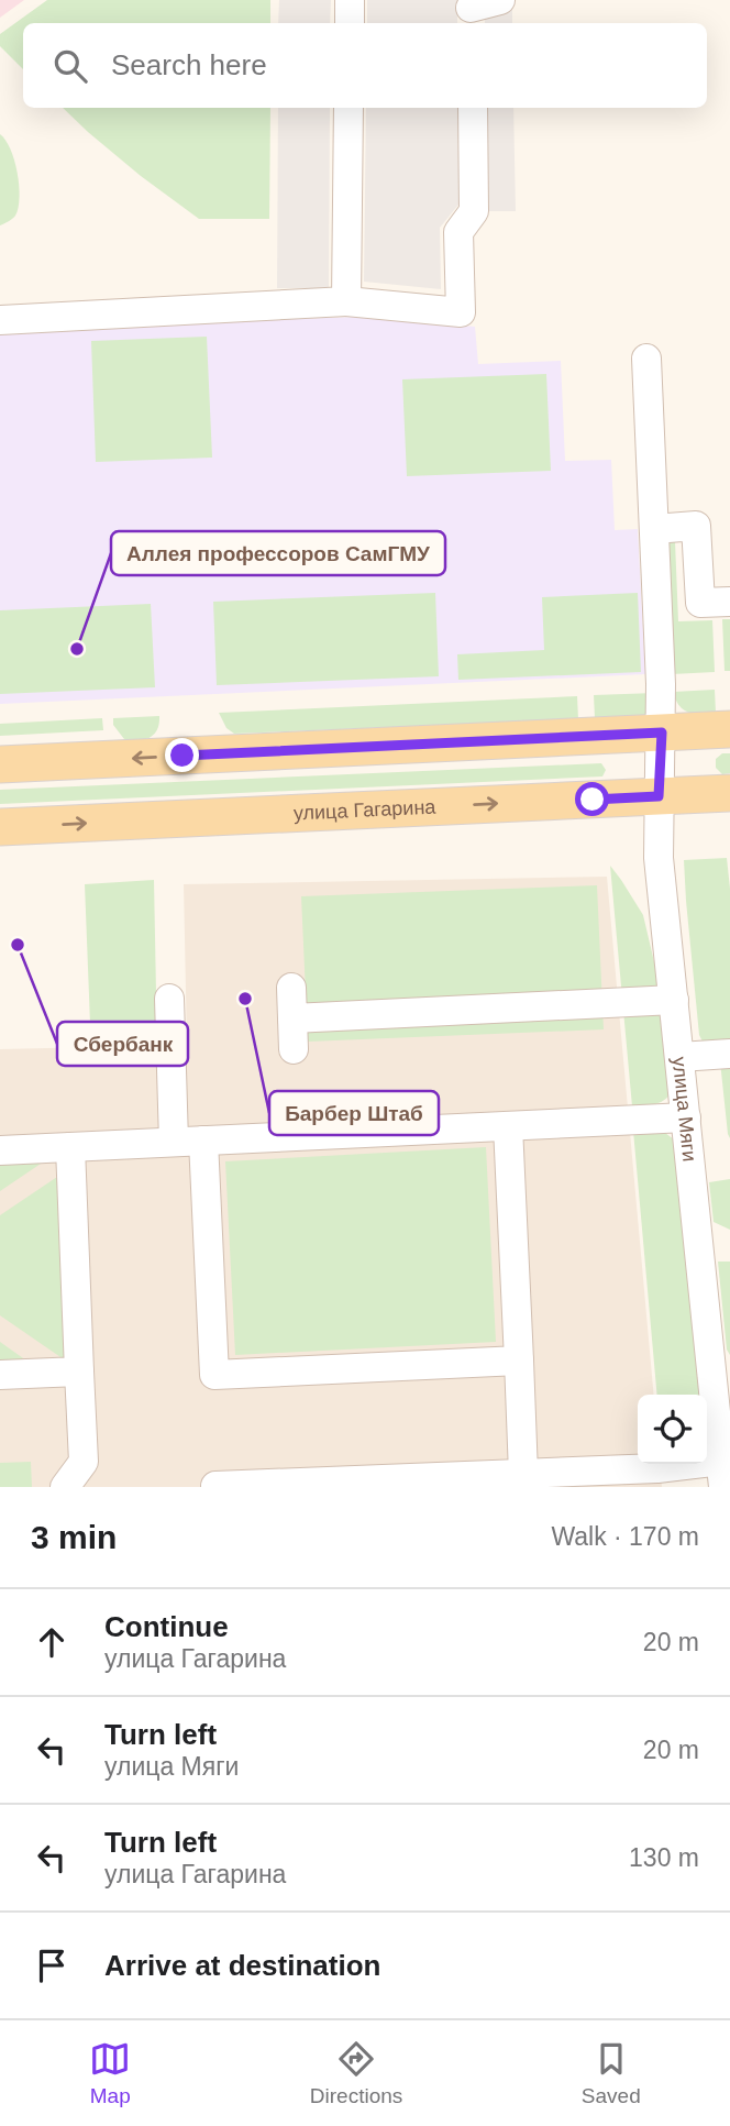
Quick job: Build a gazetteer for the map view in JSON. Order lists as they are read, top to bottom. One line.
{"streets":{"main road":["улица Гагарина"],"street":["улица Мяги"]},"crossings":[["улица Гагарина","улица Мяги"]],"places":["Аллея профессоров СамГМУ","Сбербанк","Барбер Штаб"],"page":{"search":"Search here","heading":["3 min","Walk · 170 m"],"list":[["Continue","улица Гагарина","20 m"],["Turn left","улица Мяги","20 m"],["Turn left","улица Гагарина","130 m"],"Arrive at destination"],"nav":["Map","Directions","Saved"]}}
